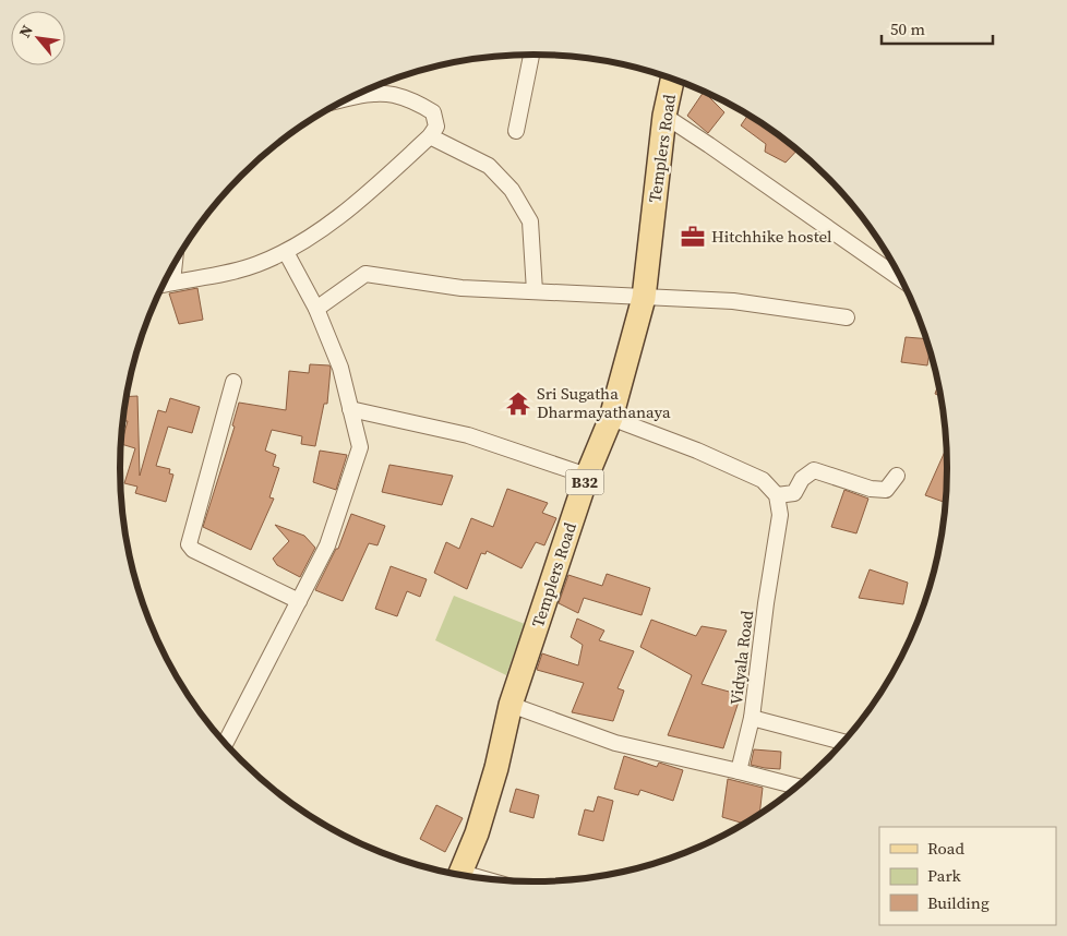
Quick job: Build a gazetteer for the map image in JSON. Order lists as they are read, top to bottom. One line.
{"streets":{"main road":["Templers Road","B32"],"street":["Vidyala Road"]},"places":{"office":["Hitchhike hostel"],"temple":["Sri Sugatha Dharmayathanaya"]},"legend":["Road","Park","Building"],"scale_bar":"50 m","north":"top left"}
